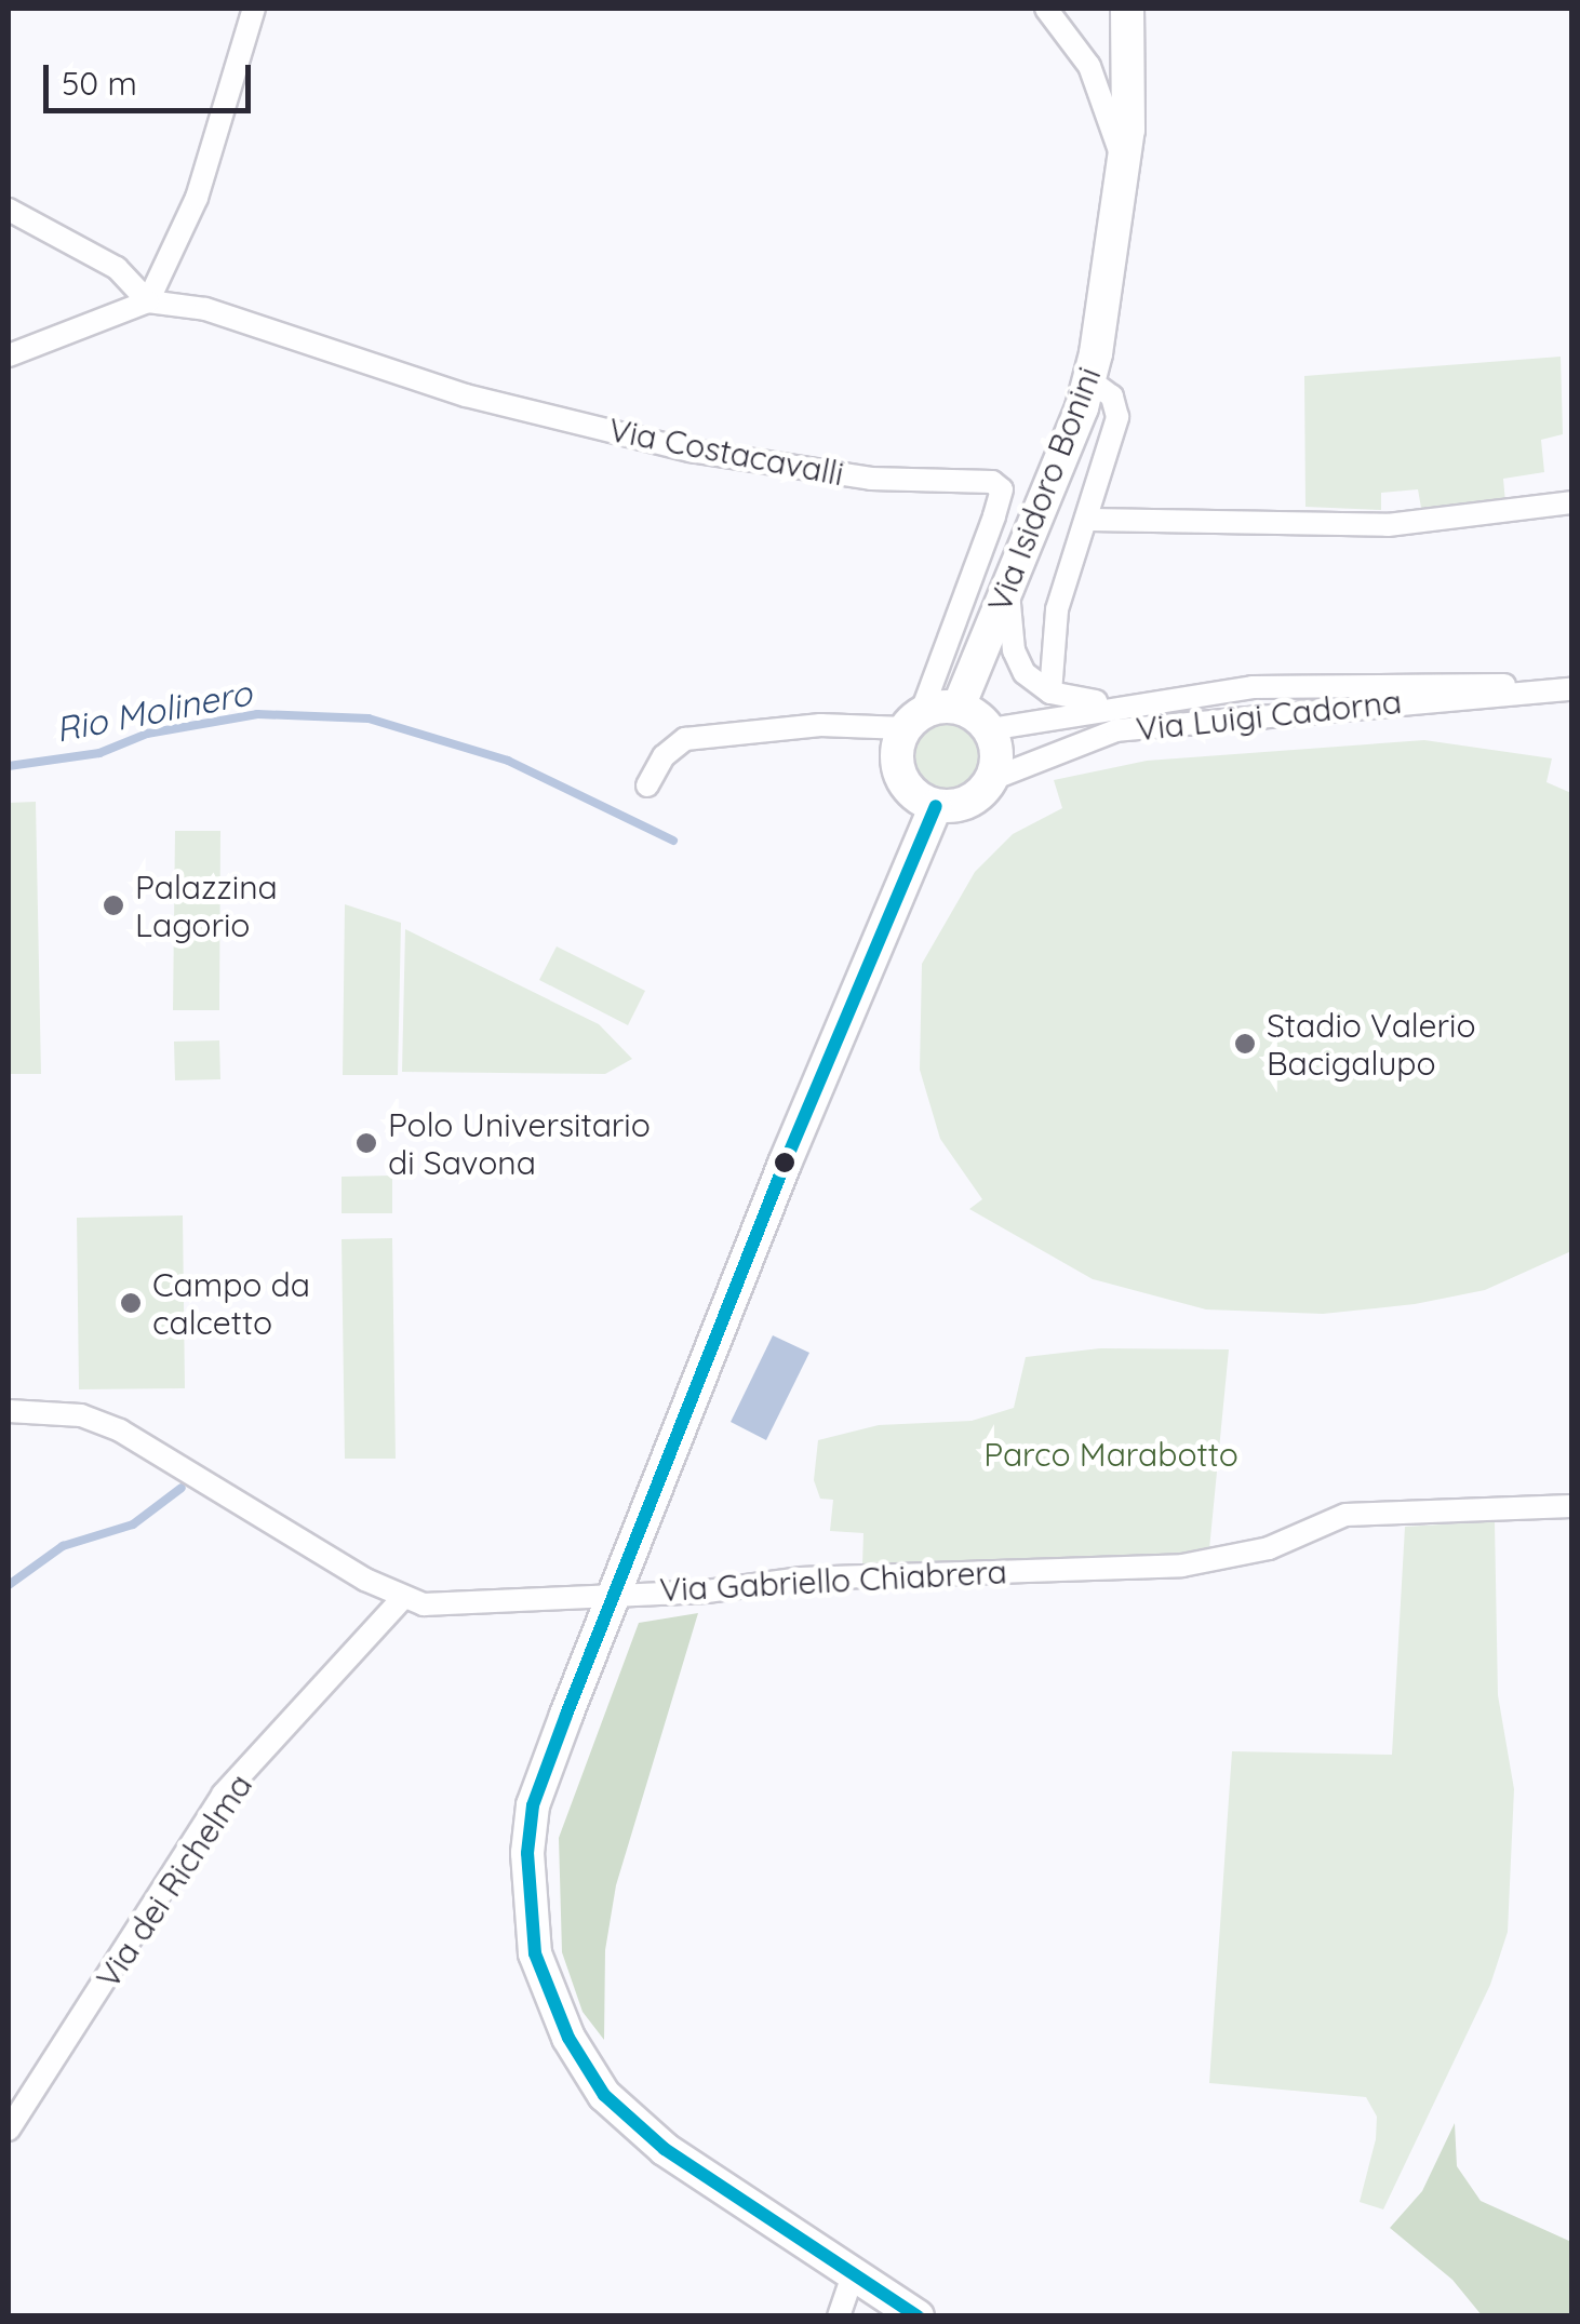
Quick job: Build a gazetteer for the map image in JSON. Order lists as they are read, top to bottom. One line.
{"streets":{"street":["Via Costacavalli","Via Isidoro Bonini","Via Luigi Cadorna","Via Gabriello Chiabrera","Via dei Richelma"]},"crossings":[["Via Costacavalli","Via Isidoro Bonini"],["Via Costacavalli","Via Luigi Cadorna"],["Via Isidoro Bonini","Via Luigi Cadorna"],["Via Gabriello Chiabrera","Via dei Richelma"]],"water":["Rio Molinero"],"parks":["Parco Marabotto"],"places":["Palazzina Lagorio","Stadio Valerio Bacigalupo","Polo Universitario di Savona","Campo da calcetto"],"scale_bar":"50 m"}
